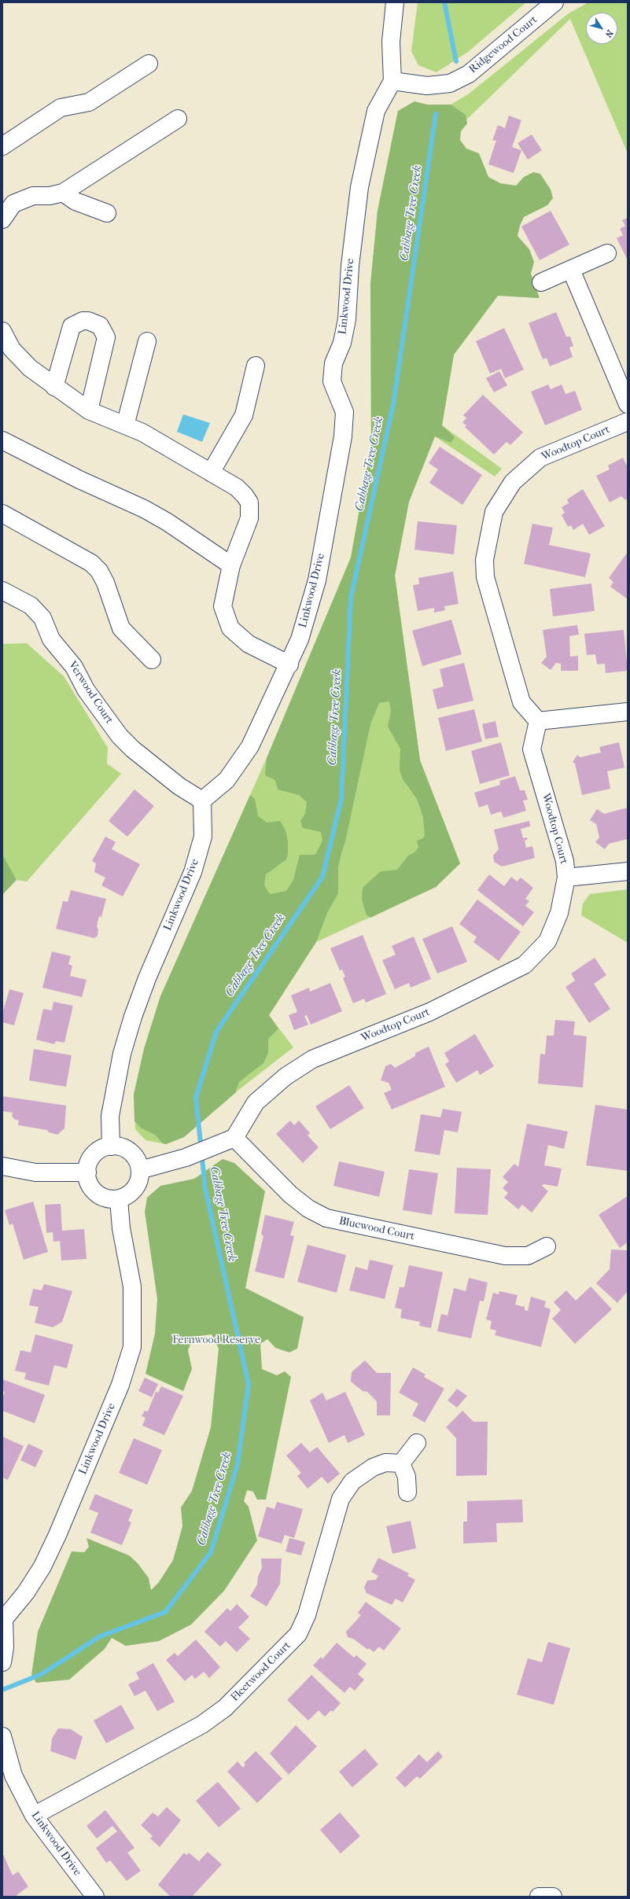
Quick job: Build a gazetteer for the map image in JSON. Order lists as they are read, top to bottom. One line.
{"streets":{"street":["Ridgewood Court","Linkwood Drive","Woodtop Court","Verwood Court","Bluewood Court","Fleetwood Court"]},"crossings":[["Ridgewood Court","Linkwood Drive"],["Linkwood Drive","Verwood Court"],["Linkwood Drive","Fleetwood Court"],["Woodtop Court","Bluewood Court"]],"water":["Cabbage Tree Creek"],"parks":["Fernwood Reserve"],"north":"bottom right"}
